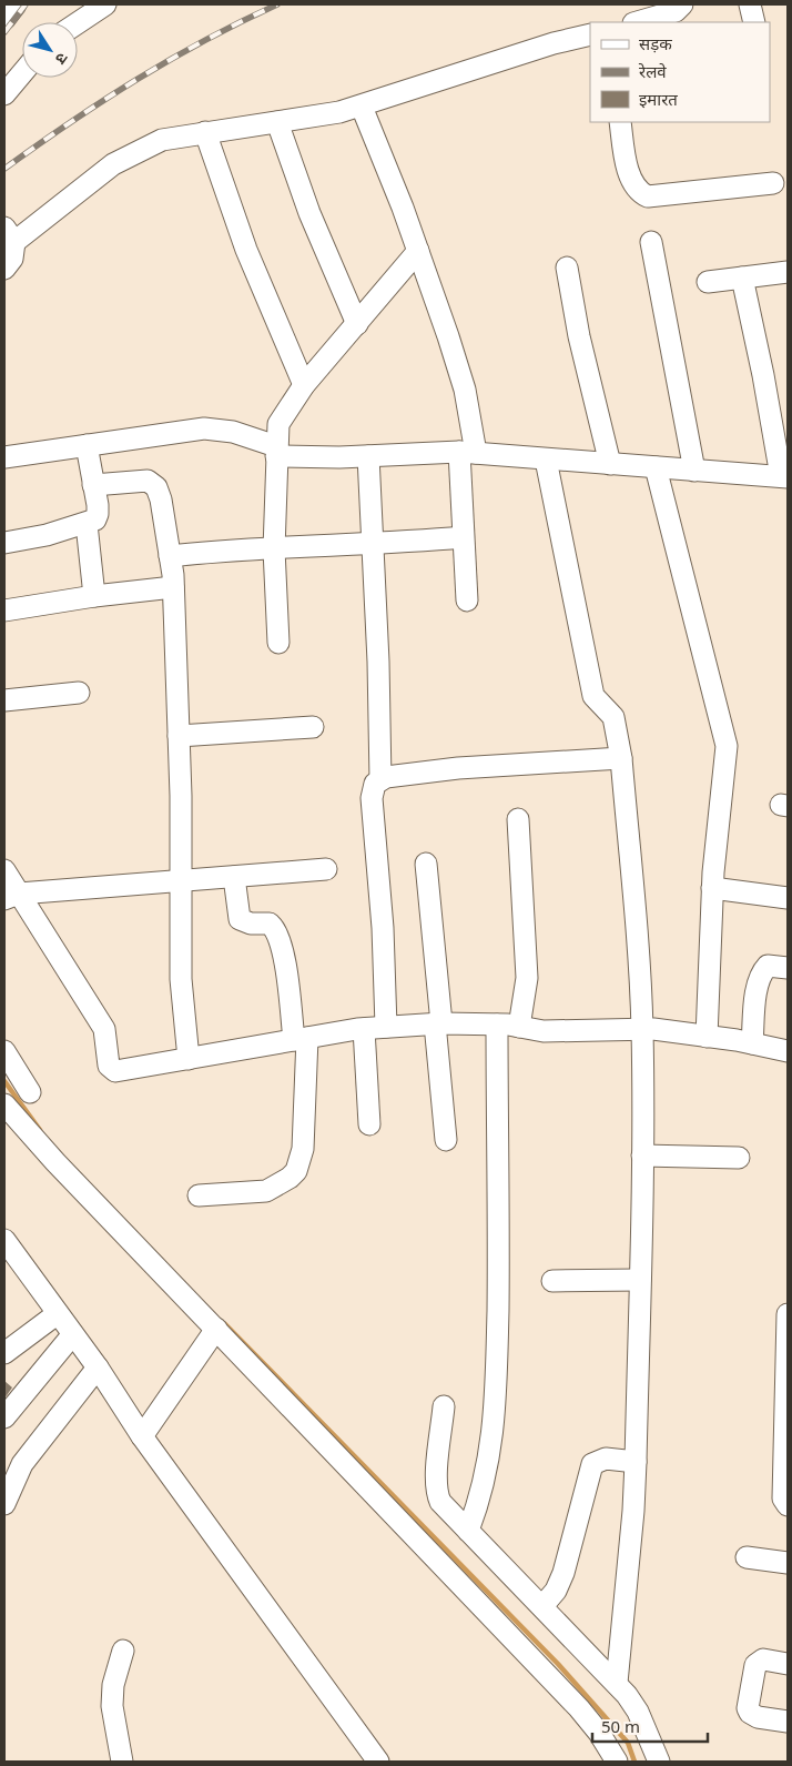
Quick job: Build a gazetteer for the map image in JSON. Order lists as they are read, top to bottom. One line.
{"legend":["सड़क","रेलवे","इमारत"],"scale_bar":"50 m","north":"bottom right"}
